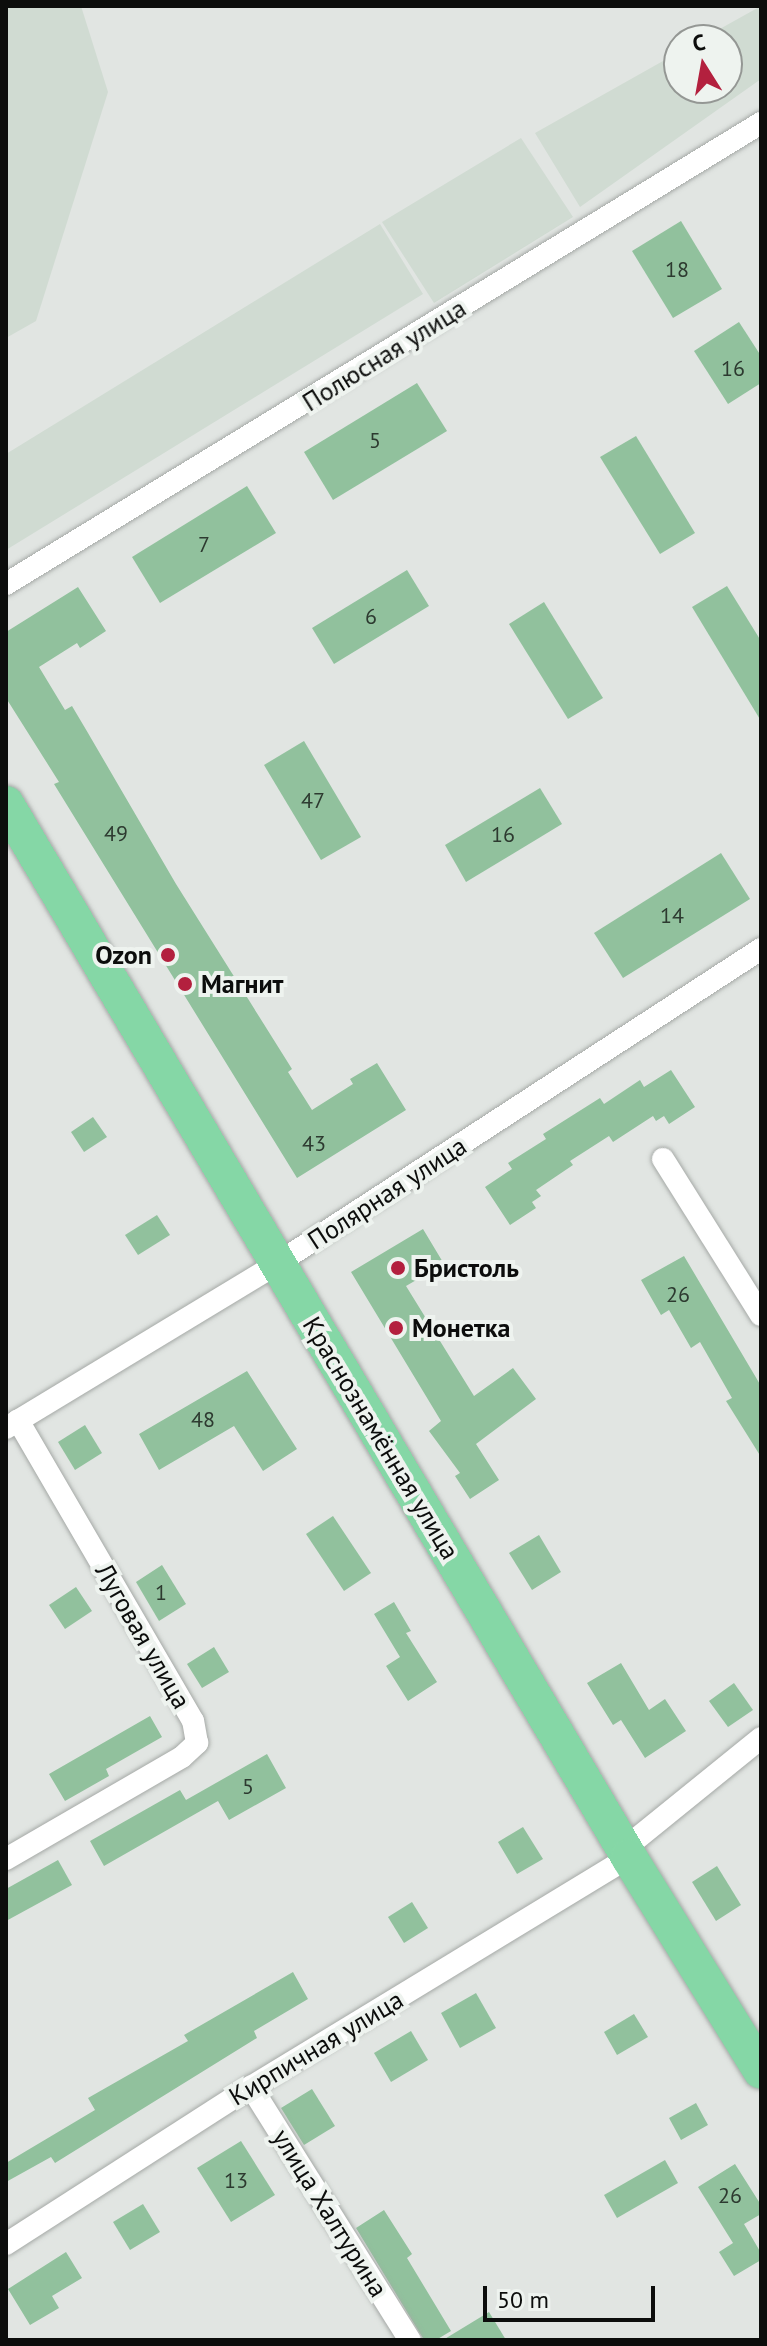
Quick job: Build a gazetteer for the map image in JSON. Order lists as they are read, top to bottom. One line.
{"streets":{"main road":["Краснознамённая улица"],"street":["Полюсная улица","Полярная улица","Луговая улица","Кирпичная улица","улица Халтурина"]},"crossings":[["Полярная улица","Краснознамённая улица"],["Полярная улица","Луговая улица"],["Краснознамённая улица","Кирпичная улица"],["Кирпичная улица","улица Халтурина"]],"places":["Ozon","Магнит","Бристоль","Монетка"],"house_numbers":["18","16","5","7","6","47","49","16","14","43","26","48","1","5","13","26"],"scale_bar":"50 m","north":"top"}
